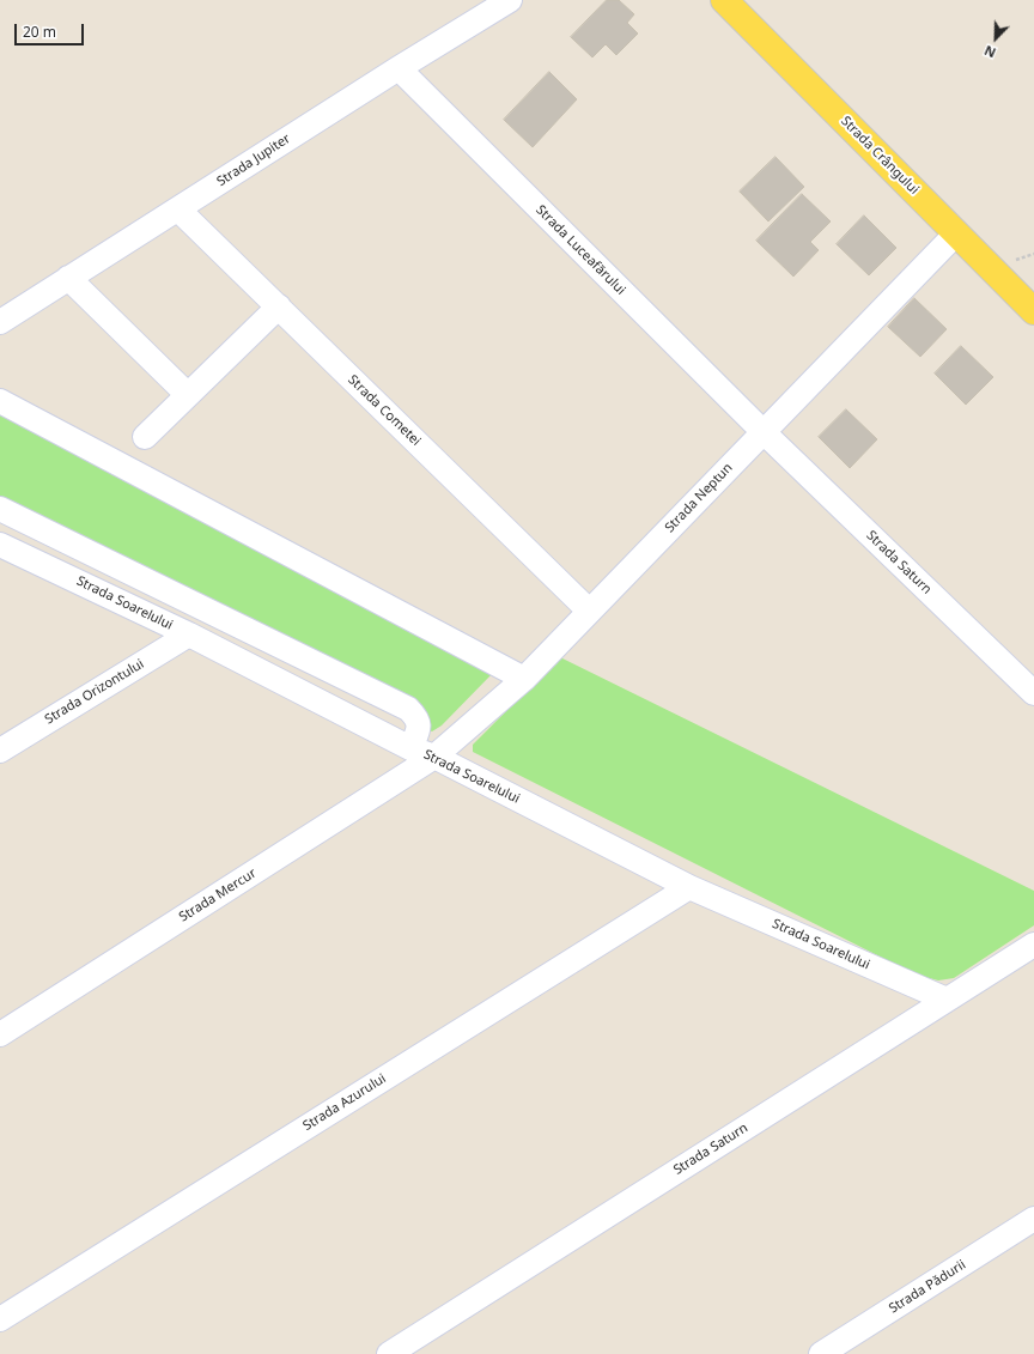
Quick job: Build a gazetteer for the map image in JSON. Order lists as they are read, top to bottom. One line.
{"streets":{"main road":["Strada Crângului"],"street":["Strada Jupiter","Strada Luceafărului","Strada Cometei","Strada Neptun","Strada Saturn","Strada Soarelului","Strada Orizontului","Strada Mercur","Strada Azurului","Strada Pădurii"]},"crossings":[["Strada Crângului","Strada Neptun"],["Strada Jupiter","Strada Luceafărului"],["Strada Jupiter","Strada Cometei"],["Strada Luceafărului","Strada Neptun"],["Strada Luceafărului","Strada Saturn"],["Strada Cometei","Strada Neptun"],["Strada Neptun","Strada Saturn"],["Strada Neptun","Strada Soarelului"],["Strada Neptun","Strada Mercur"],["Strada Saturn","Strada Soarelului"],["Strada Soarelului","Strada Orizontului"],["Strada Soarelului","Strada Mercur"],["Strada Soarelului","Strada Azurului"]],"scale_bar":"20 m","north":"bottom left"}
